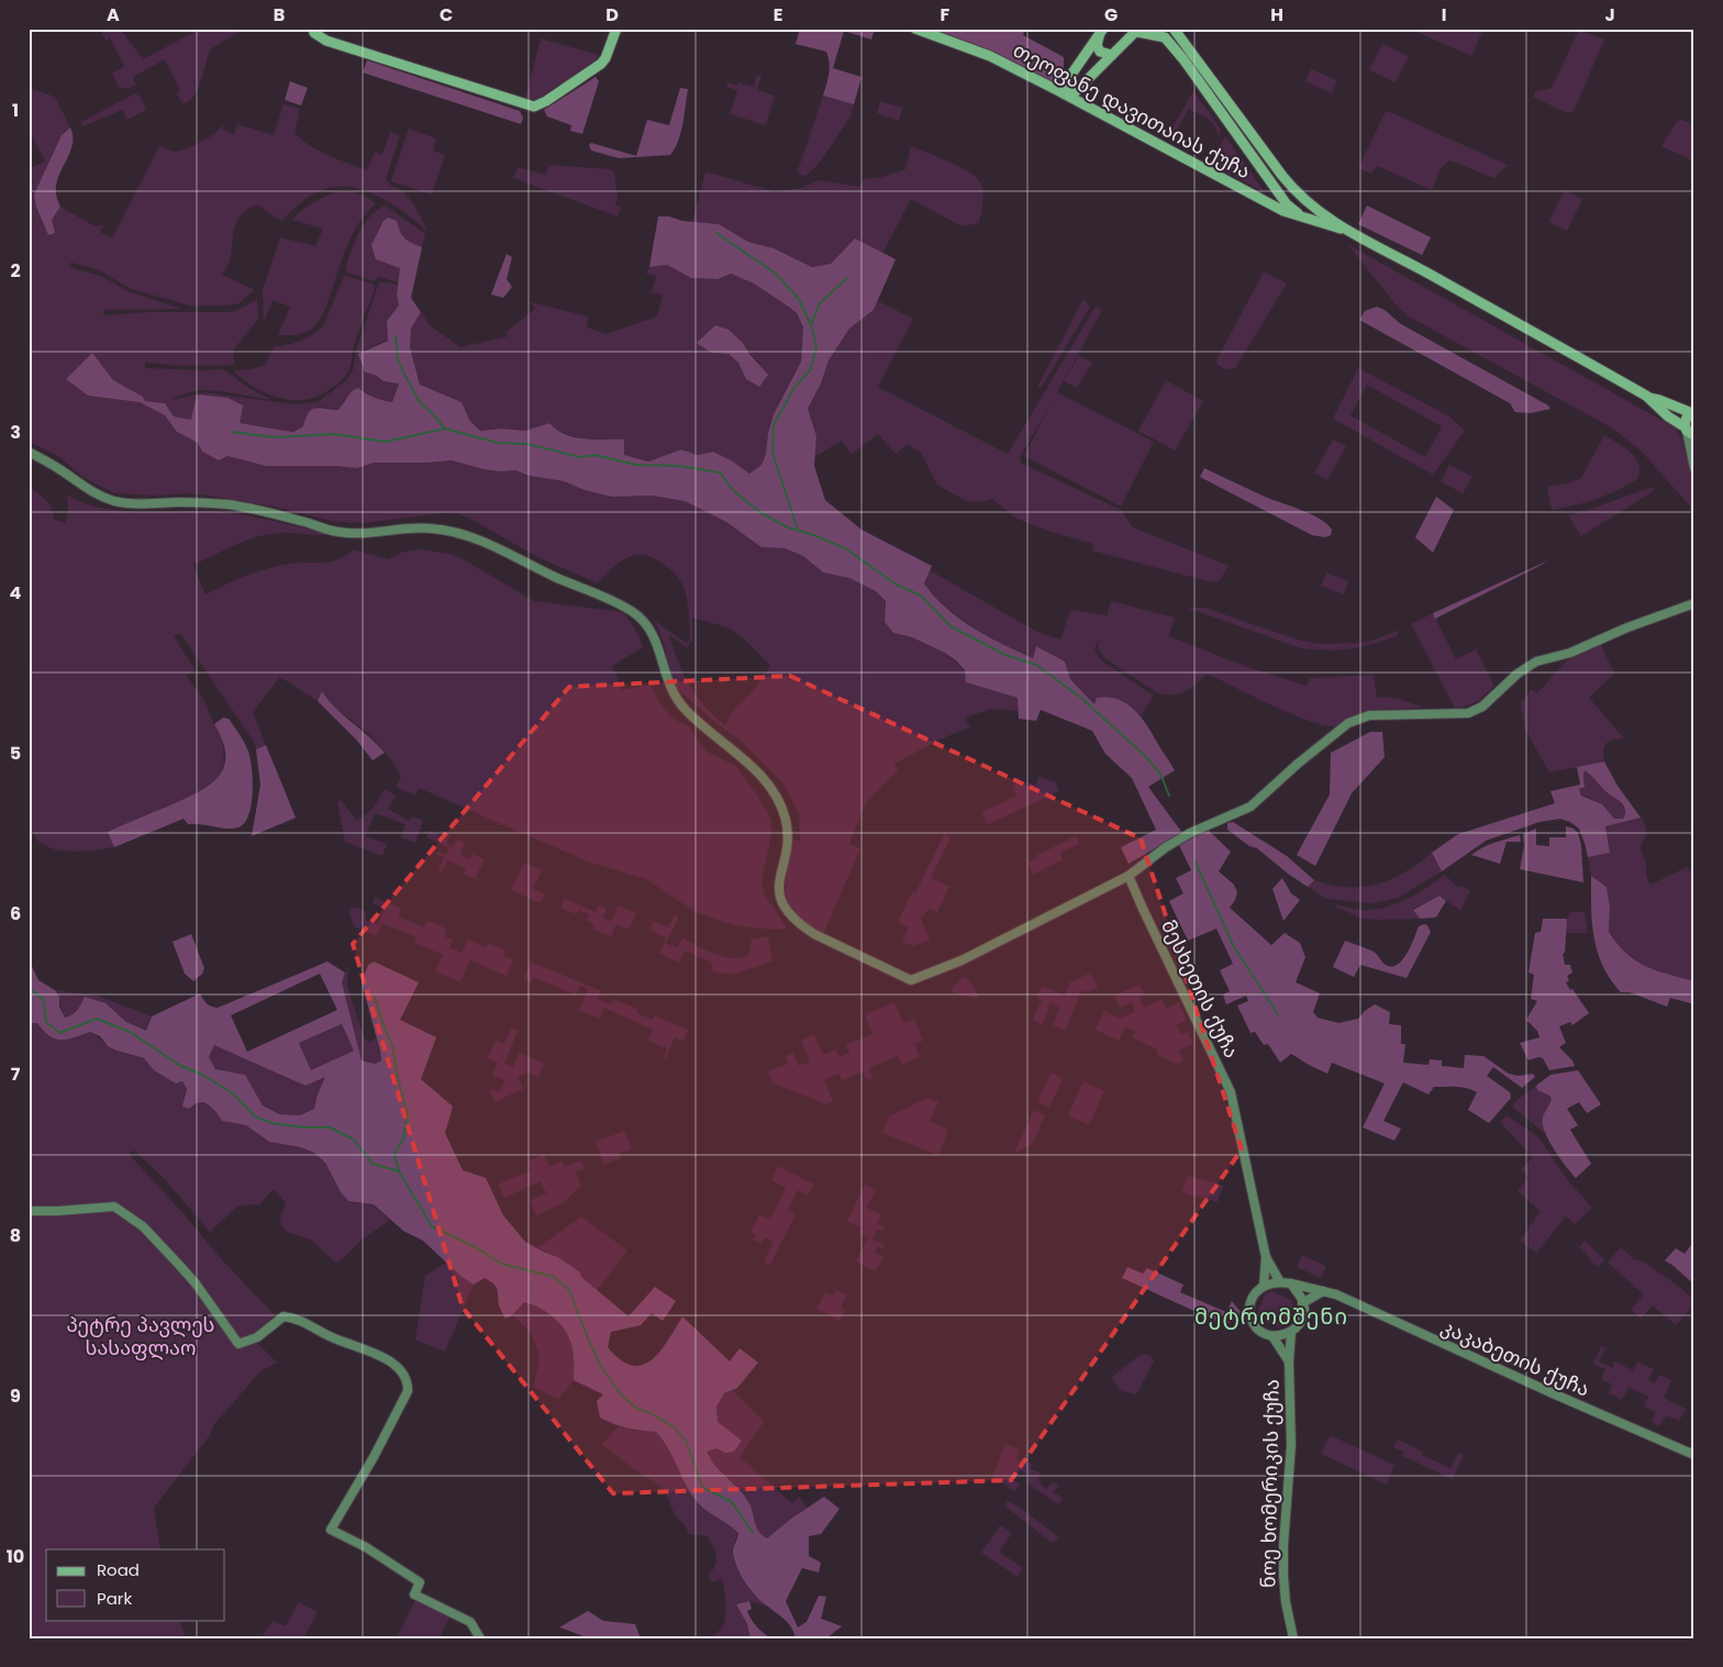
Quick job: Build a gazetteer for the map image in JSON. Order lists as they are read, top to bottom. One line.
{"streets":{"main road":["თეოფანე დავითაიას ქუჩა"],"street":["მესხეთის ქუჩა","კაკაბეთის ქუჩა","ნოე ხომერიკის ქუჩა"]},"crossings":[["კაკაბეთის ქუჩა","ნოე ხომერიკის ქუჩა"]],"districts":["მეტრომშენი"],"parks":["პეტრე პავლეს სასაფლაო"],"legend":["Road","Park"],"grid":{"columns":["A","B","C","D","E","F","G","H","I","J"],"rows":["1","2","3","4","5","6","7","8","9","10"]}}
